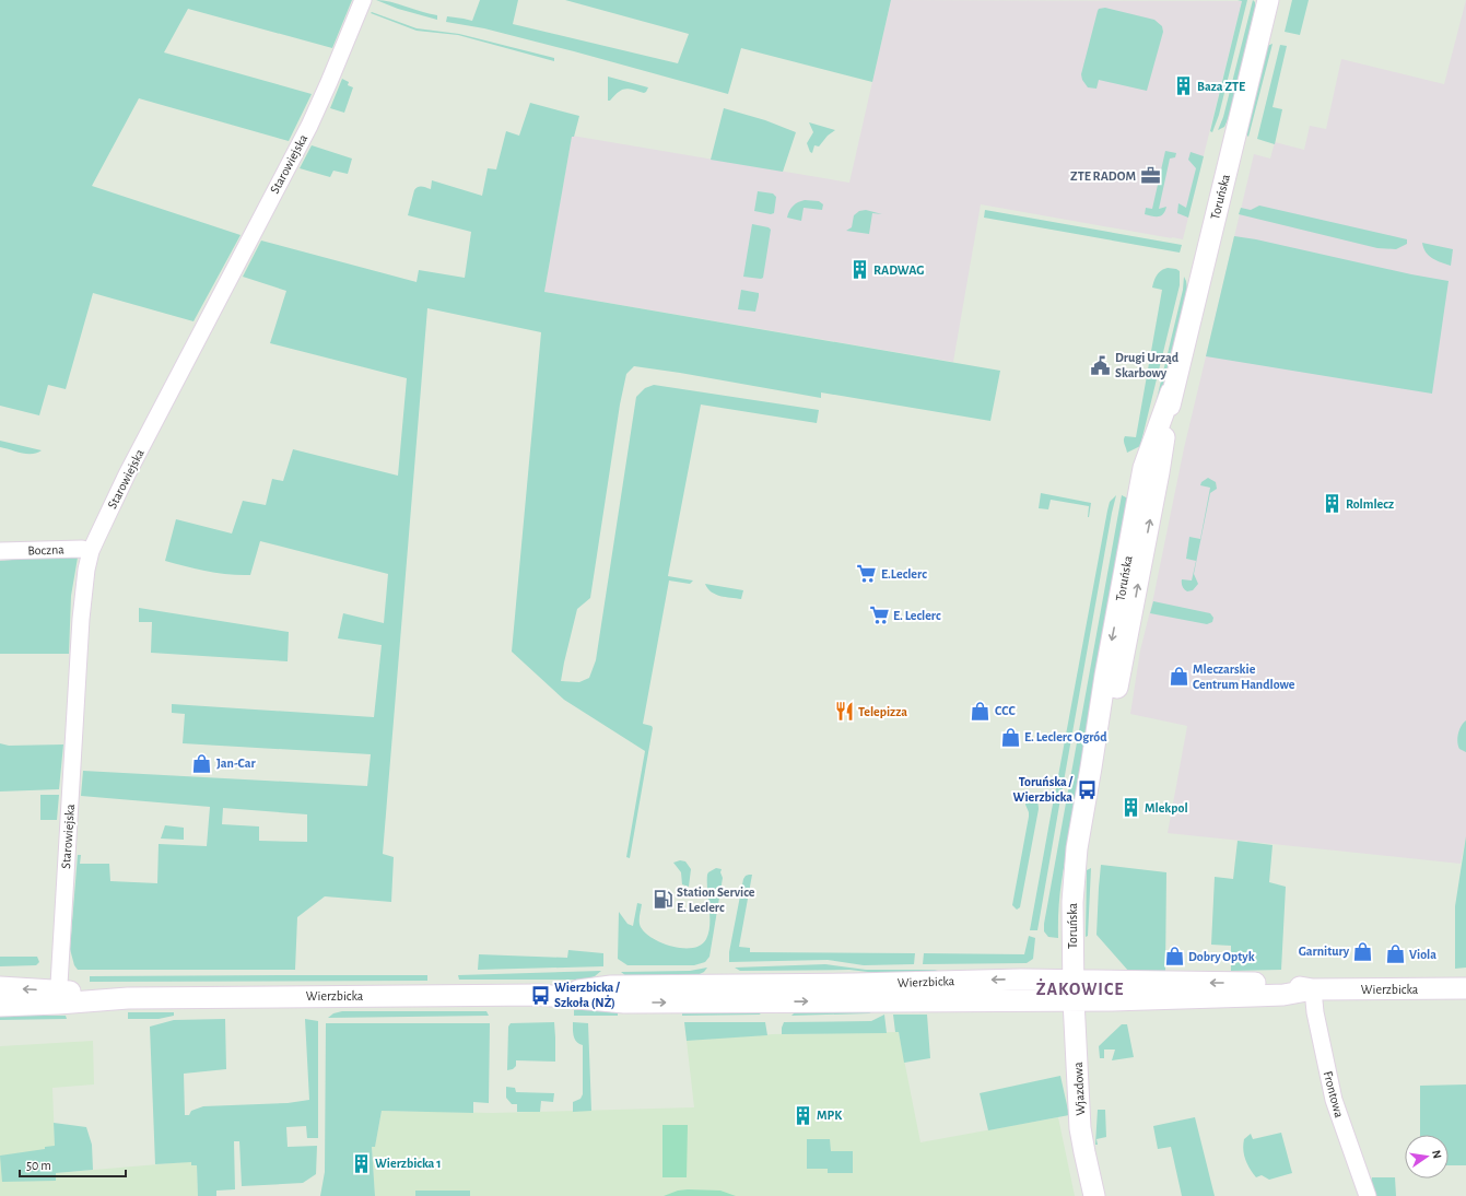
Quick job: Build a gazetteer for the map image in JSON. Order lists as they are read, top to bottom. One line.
{"streets":{"street":["Starowiejska","Toruńska","Boczna","Wierzbicka","Wjazdowa","Frontowa"]},"crossings":[["Starowiejska","Boczna"],["Starowiejska","Wierzbicka"],["Toruńska","Wierzbicka"],["Toruńska","Wjazdowa"],["Wierzbicka","Wjazdowa"],["Wierzbicka","Frontowa"]],"districts":["ŻAKOWICE"],"places":{"building":["Baza ZTE","RADWAG","Rolmlecz","Mlekpol","MPK","Wierzbicka 1"],"office":["ZTE RADOM"],"public building":["Drugi Urząd Skarbowy"],"supermarket":["E.Leclerc","E. Leclerc"],"shop":["Mleczarskie Centrum Handlowe","CCC","E. Leclerc Ogród","Jan-Car","Garnitury","Viola","Dobry Optyk"],"restaurant":["Telepizza"],"bus stop":["Toruńska / Wierzbicka","Wierzbicka / Szkoła (NŻ)"],"fuel station":["Station Service E. Leclerc"]},"scale_bar":"50 m","north":"right"}
